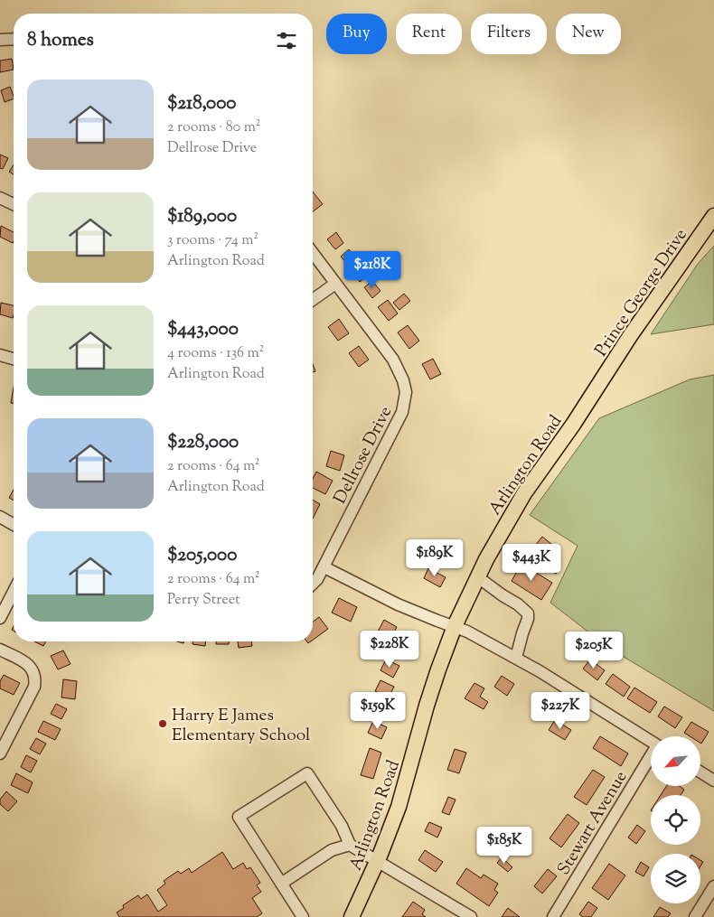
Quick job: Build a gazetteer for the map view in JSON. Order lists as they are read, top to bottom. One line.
{"streets":{"main road":["Prince George Drive","Arlington Road"],"street":["Dellrose Drive","Stewart Avenue"]},"crossings":[["Prince George Drive","Arlington Road"]],"places":["Harry E James Elementary School"],"north":"bottom left","page":{"chip":["Buy","Rent","Filters","New"],"heading":"8 homes","list":[{"name":"$218,000","note":"2 rooms · 80 m² · Dellrose Drive"},{"name":"$189,000","note":"3 rooms · 74 m² · Arlington Road"},{"name":"$443,000","note":"4 rooms · 136 m² · Arlington Road"},{"name":"$228,000","note":"2 rooms · 64 m² · Arlington Road"},{"name":"$205,000","note":"2 rooms · 64 m² · Perry Street"}],"price":["$218K","$189K","$443K","$228K","$205K","$159K","$227K","$185K"]}}
